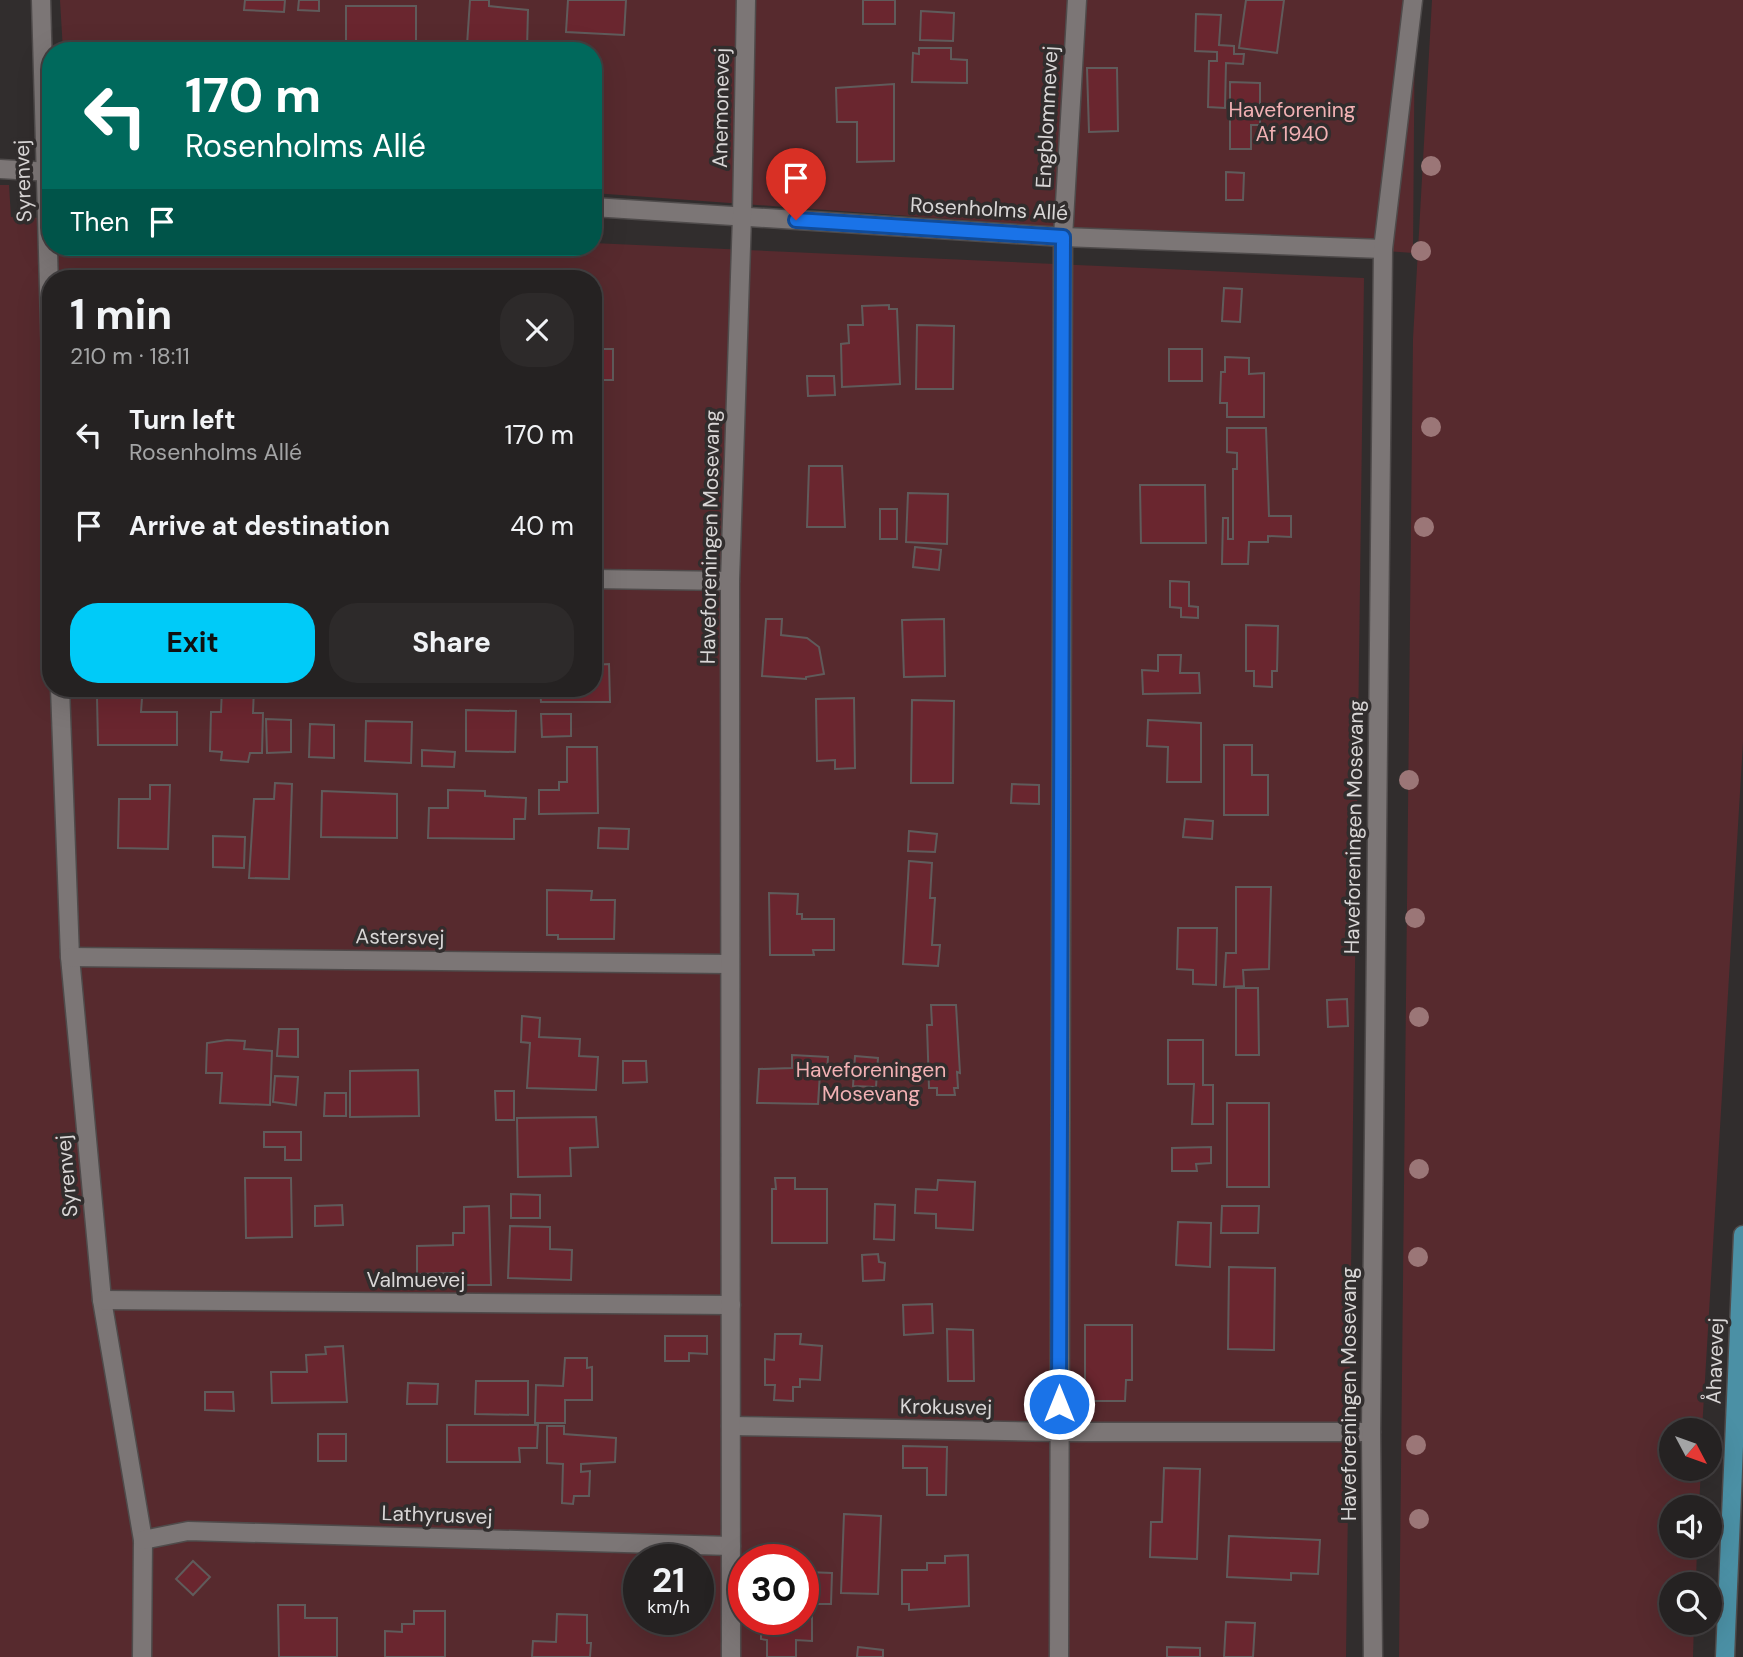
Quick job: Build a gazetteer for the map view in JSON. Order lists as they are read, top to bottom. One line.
{"streets":{"main road":["Åhavevej"],"street":["Anemonevej","Engblommevej","Syrenvej","Rosenholms Allé","Haveforeningen Mosevang","Astersvej","Valmuevej","Krokusvej","Lathyrusvej"]},"crossings":[["Anemonevej","Rosenholms Allé"],["Anemonevej","Haveforeningen Mosevang"],["Engblommevej","Rosenholms Allé"],["Syrenvej","Astersvej"],["Syrenvej","Valmuevej"],["Syrenvej","Lathyrusvej"],["Rosenholms Allé","Haveforeningen Mosevang"],["Haveforeningen Mosevang","Astersvej"],["Haveforeningen Mosevang","Valmuevej"],["Haveforeningen Mosevang","Krokusvej"]],"parks":["Haveforening Af 1940","Haveforeningen Mosevang"],"north":"bottom right","page":{"turn":["170 m","Rosenholms Allé"],"then":"Then","heading":["1 min","210 m · 18:11"],"list":[{"name":"Turn left","note":"Rosenholms Allé","value":"170 m"},{"name":"Arrive at destination","value":"40 m"}],"buttons":["Exit","Share"],"speed":"21 km/h","limit":"30"}}
